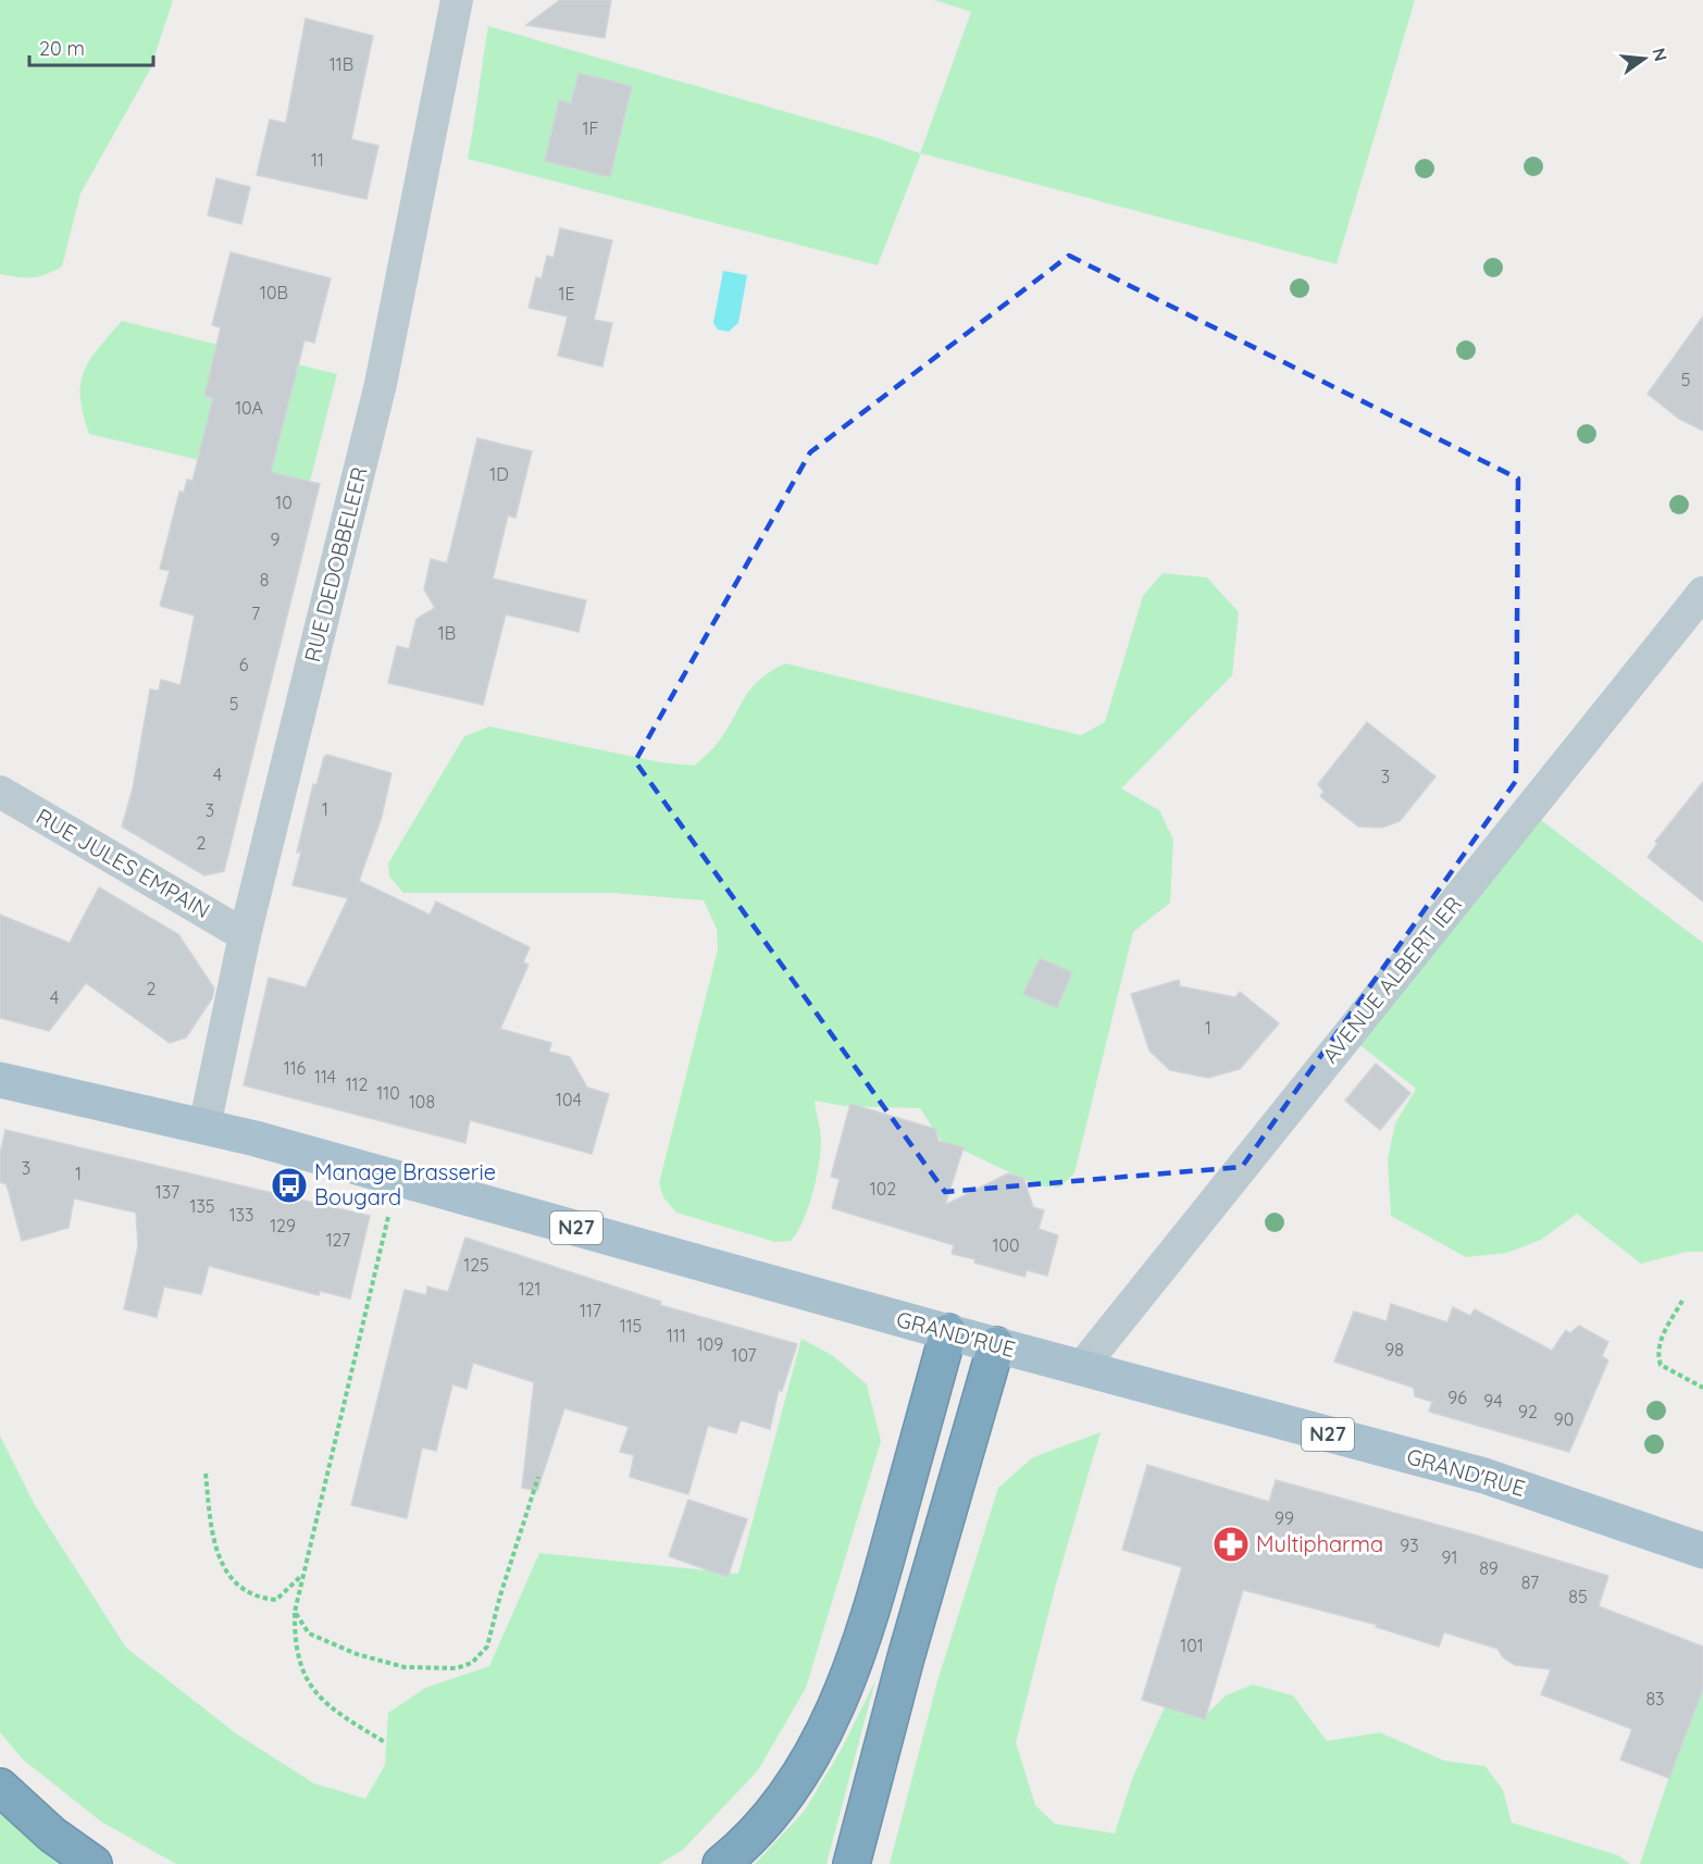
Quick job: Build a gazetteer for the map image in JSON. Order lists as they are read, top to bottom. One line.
{"streets":{"main road":["N27","GRAND'RUE"],"street":["RUE DEDOBBELEER","RUE JULES EMPAIN","AVENUE ALBERT IER"]},"crossings":[["RUE DEDOBBELEER","RUE JULES EMPAIN"],["RUE DEDOBBELEER","N27"],["RUE DEDOBBELEER","GRAND'RUE"],["AVENUE ALBERT IER","GRAND'RUE"],["N27","GRAND'RUE"]],"places":{"bus stop":["Manage Brasserie Bougard"],"pharmacy":["Multipharma"]},"house_numbers":["11B","1F","11","10B","1E","5","10A","1D","10","9","8","7","1B","6","5","4","3","1","3","2","2","4","1","116","114","112","110","104","108","3","1","102","137","135","133","129","127","100","125","121","117","115","111","109","98","107","96","94","92","90","99","93","91","89","87","85","101","83"],"scale_bar":"20 m","north":"right"}
